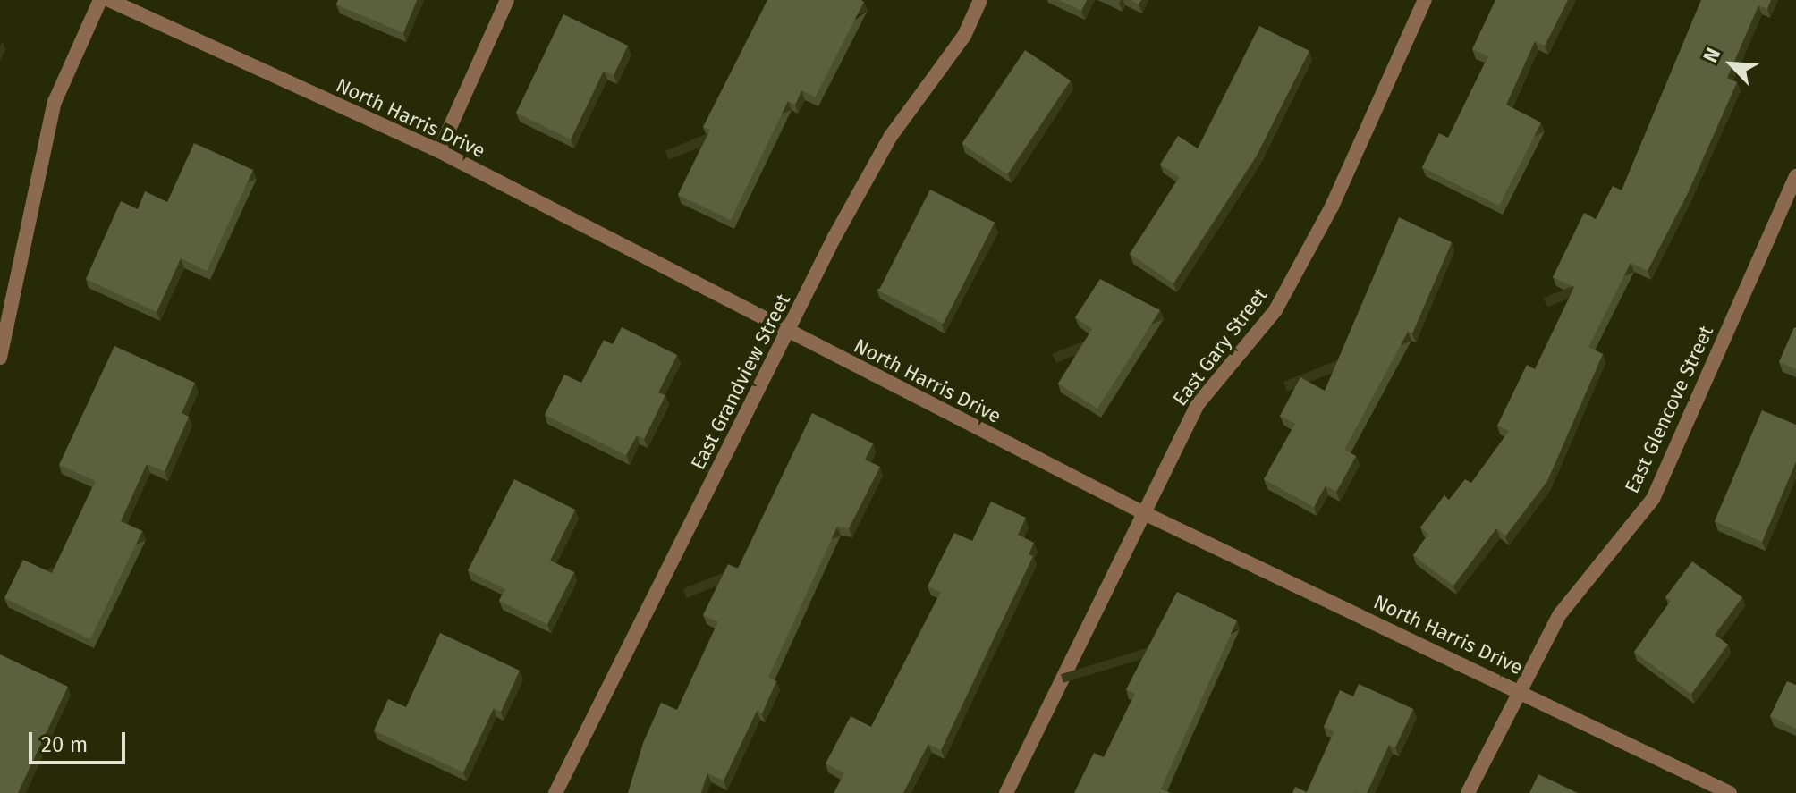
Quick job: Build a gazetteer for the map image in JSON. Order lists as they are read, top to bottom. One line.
{"streets":{"street":["North Harris Drive","East Gary Street","East Grandview Street","East Glencove Street"]},"crossings":[["North Harris Drive","East Gary Street"],["North Harris Drive","East Grandview Street"],["North Harris Drive","East Glencove Street"]],"scale_bar":"20 m","north":"top left"}
